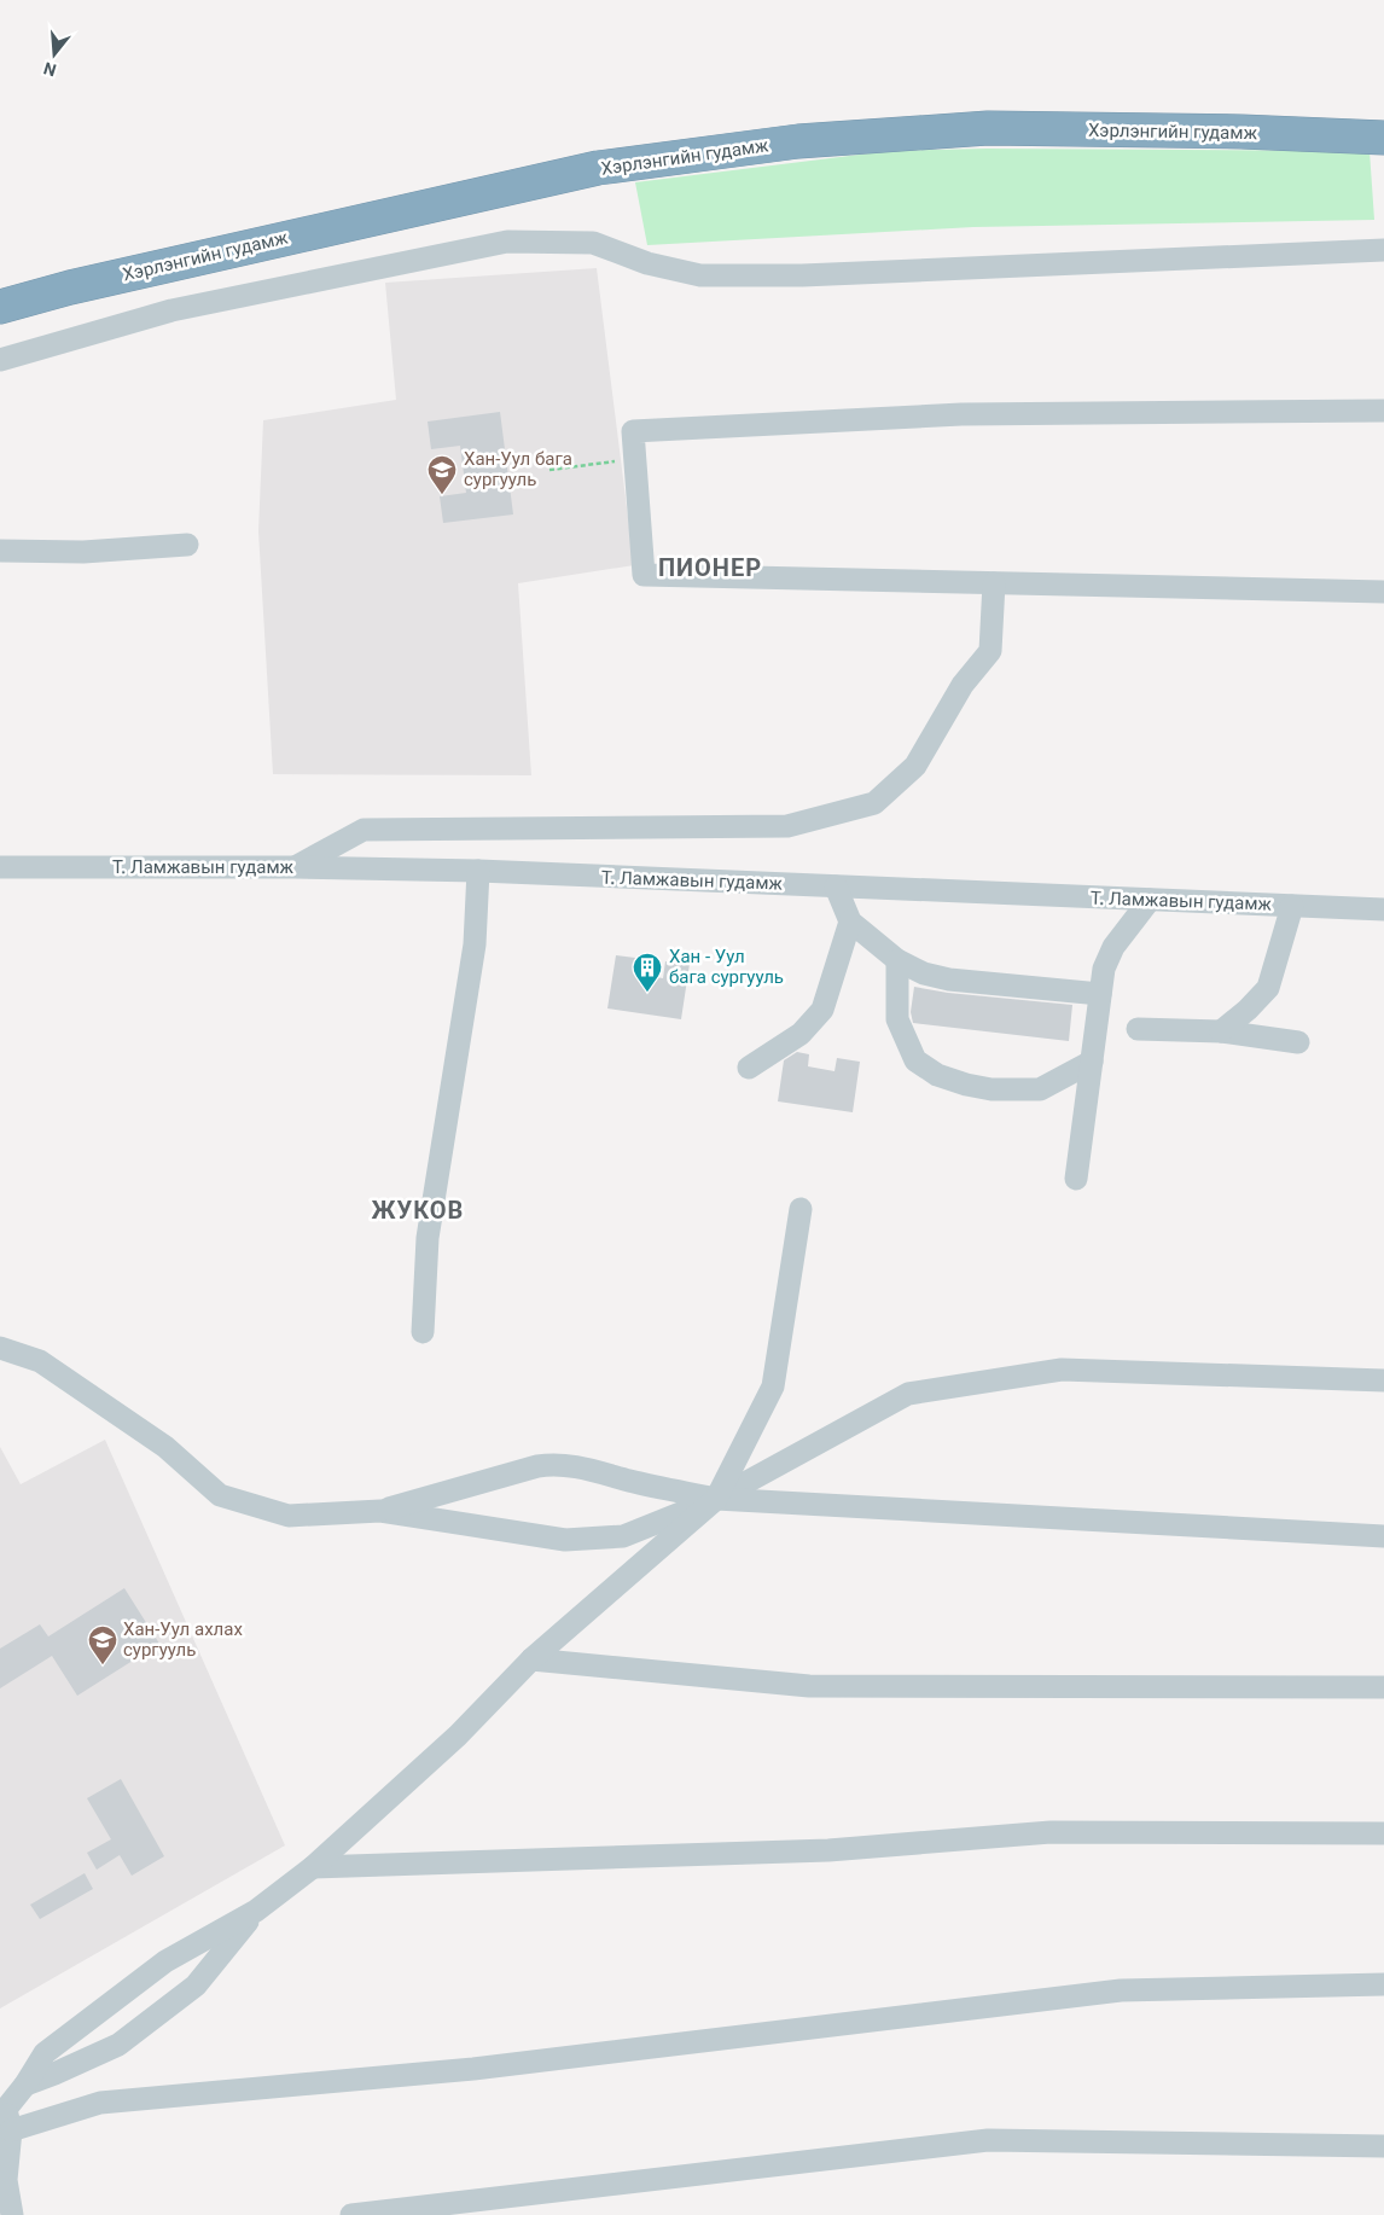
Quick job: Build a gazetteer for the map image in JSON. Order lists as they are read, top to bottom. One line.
{"streets":{"highway":["Хэрлэнгийн гудамж"],"street":["Т. Ламжавын гудамж"]},"districts":["ПИОНЕР","ЖУКОВ"],"places":{"school or university":["Хан-Уул бага сургууль","Хан-Уул ахлах сургууль"],"building":["Хан - Уул бага сургууль"]},"north":"bottom"}
